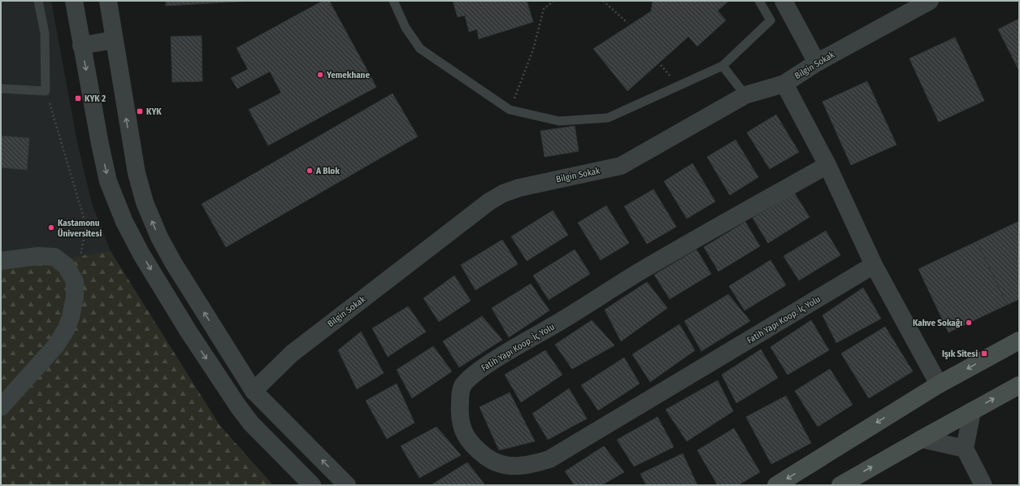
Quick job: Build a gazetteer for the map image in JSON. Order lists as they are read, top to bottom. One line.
{"streets":{"street":["Bilgin Sokak","Fatih Yapı Koop. İç Yolu"]},"places":{"other":["Yemekhane","A Blok","Kastamonu Üniversitesi","Kahve Sokağı"],"transit":["KYK 2","KYK","Işık Sitesi"]}}
